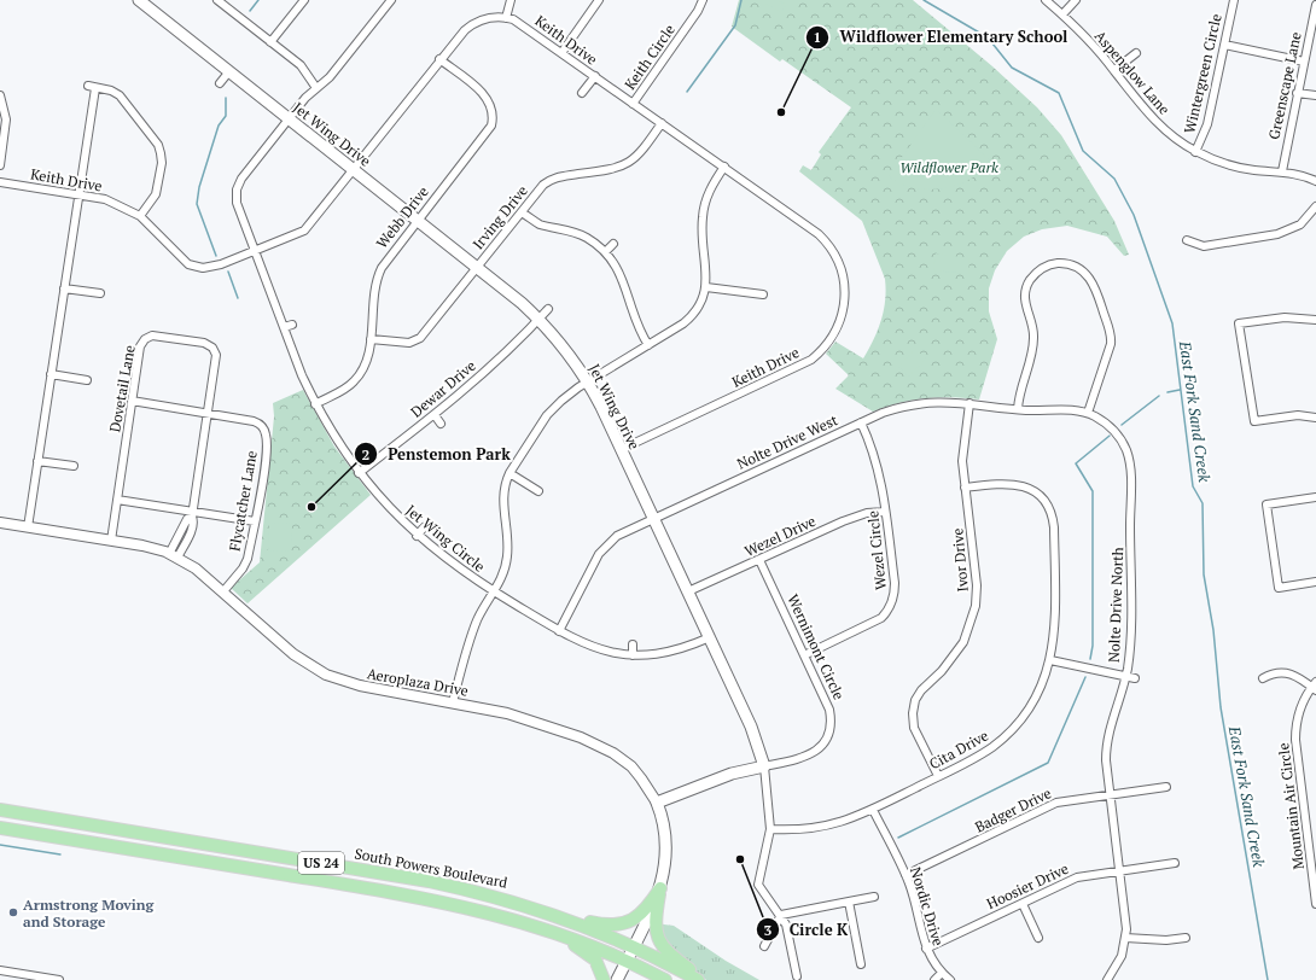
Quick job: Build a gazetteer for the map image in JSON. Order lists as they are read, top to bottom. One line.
{"streets":{"highway":["US 24","South Powers Boulevard"],"main road":["Jet Wing Drive","Wernimont Circle","Aeroplaza Drive"],"street":["Keith Drive","Keith Circle","Aspenglow Lane","Wintergreen Circle","Greenscape Lane","Webb Drive","Irving Drive","Dovetail Lane","Dewar Drive","Nolte Drive West","Flycatcher Lane","Wezel Drive","Jet Wing Circle","Wezel Circle","Ivor Drive","Nolte Drive North","Cita Drive","Mountain Air Circle","Badger Drive","Hoosier Drive","Nordic Drive"]},"crossings":[["Keith Drive","Keith Circle"],["Keith Drive","Jet Wing Drive"],["Keith Drive","Webb Drive"],["Keith Drive","Irving Drive"],["Keith Drive","Jet Wing Circle"],["Aspenglow Lane","Wintergreen Circle"],["Aspenglow Lane","Greenscape Lane"],["Jet Wing Drive","Webb Drive"],["Jet Wing Drive","Irving Drive"],["Jet Wing Drive","Dewar Drive"],["Jet Wing Drive","Nolte Drive West"],["Jet Wing Drive","Wezel Drive"],["Jet Wing Drive","Jet Wing Circle"],["Jet Wing Drive","Wernimont Circle"],["Jet Wing Drive","Cita Drive"],["Webb Drive","Irving Drive"],["Webb Drive","Jet Wing Circle"],["Dovetail Lane","Flycatcher Lane"],["Dovetail Lane","Aeroplaza Drive"],["Dewar Drive","Jet Wing Circle"],["Nolte Drive West","Jet Wing Circle"],["Nolte Drive West","Wezel Circle"],["Nolte Drive West","Ivor Drive"],["Nolte Drive West","Nolte Drive North"],["Flycatcher Lane","Aeroplaza Drive"],["Wezel Drive","Wezel Circle"],["Wezel Drive","Wernimont Circle"],["Wezel Circle","Wernimont Circle"],["Ivor Drive","Cita Drive"],["Nolte Drive North","Badger Drive"],["Nolte Drive North","Hoosier Drive"],["Wernimont Circle","Aeroplaza Drive"],["Aeroplaza Drive","US 24"],["Aeroplaza Drive","South Powers Boulevard"],["Cita Drive","Nordic Drive"],["Badger Drive","Nordic Drive"],["Hoosier Drive","Nordic Drive"]],"water":["East Fork Sand Creek"],"parks":["Wildflower Park"],"places":["Wildflower Elementary School","Penstemon Park","Circle K","Armstrong Moving and Storage"]}
